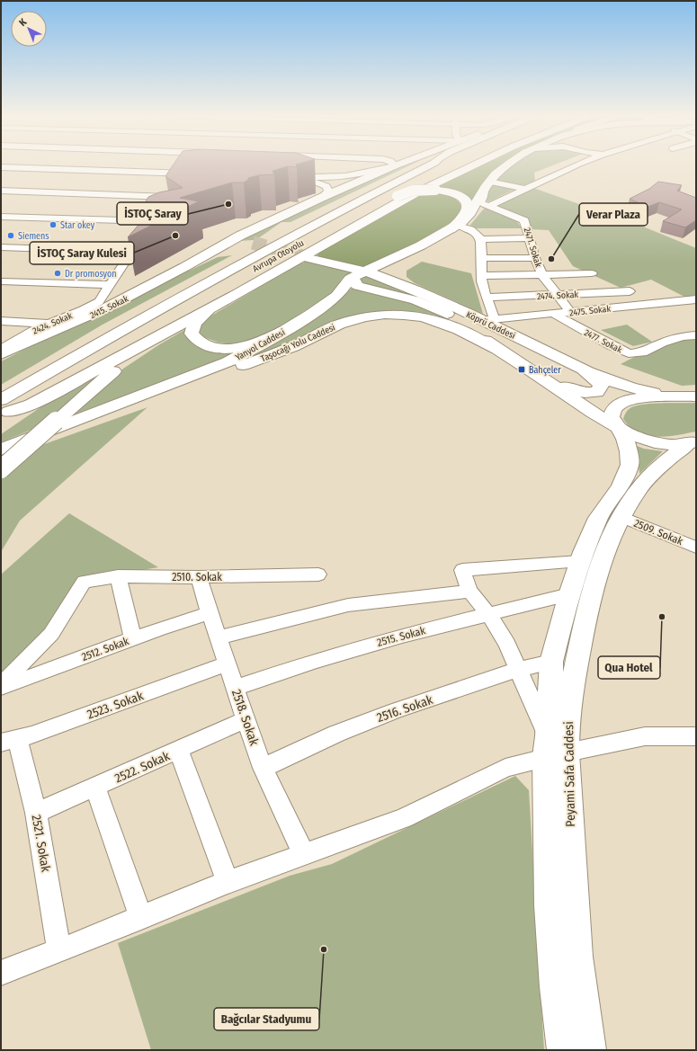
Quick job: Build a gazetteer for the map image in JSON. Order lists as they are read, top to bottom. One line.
{"streets":{"main road":["Avrupa Otoyolu","2415. Sokak","Köprü Caddesi","Taşocağı Yolu Caddesi","Yanyol Caddesi","Peyami Safa Caddesi"],"street":["2471. Sokak","2474. Sokak","2475. Sokak","2424. Sokak","2477. Sokak","2509. Sokak","2510. Sokak","2515. Sokak","2512. Sokak","2523. Sokak","2516. Sokak","2518. Sokak","2522. Sokak","2521. Sokak"]},"crossings":[["2471. Sokak","2474. Sokak"],["2471. Sokak","2475. Sokak"],["2475. Sokak","Köprü Caddesi"],["2475. Sokak","2477. Sokak"],["Köprü Caddesi","Taşocağı Yolu Caddesi"],["Köprü Caddesi","Yanyol Caddesi"],["Köprü Caddesi","Peyami Safa Caddesi"],["2509. Sokak","Peyami Safa Caddesi"],["2510. Sokak","2518. Sokak"],["2515. Sokak","2518. Sokak"],["2512. Sokak","2518. Sokak"],["2523. Sokak","2518. Sokak"],["2523. Sokak","2521. Sokak"],["2516. Sokak","2518. Sokak"],["2518. Sokak","2522. Sokak"],["2522. Sokak","2521. Sokak"]],"places":{"other":["İSTOÇ Saray","Star okey","Siemens","İSTOÇ Saray Kulesi","Verar Plaza","Dr promosyon","Qua Hotel","Bağcılar Stadyumu"],"transit":["Bahçeler"]},"north":"top left"}
